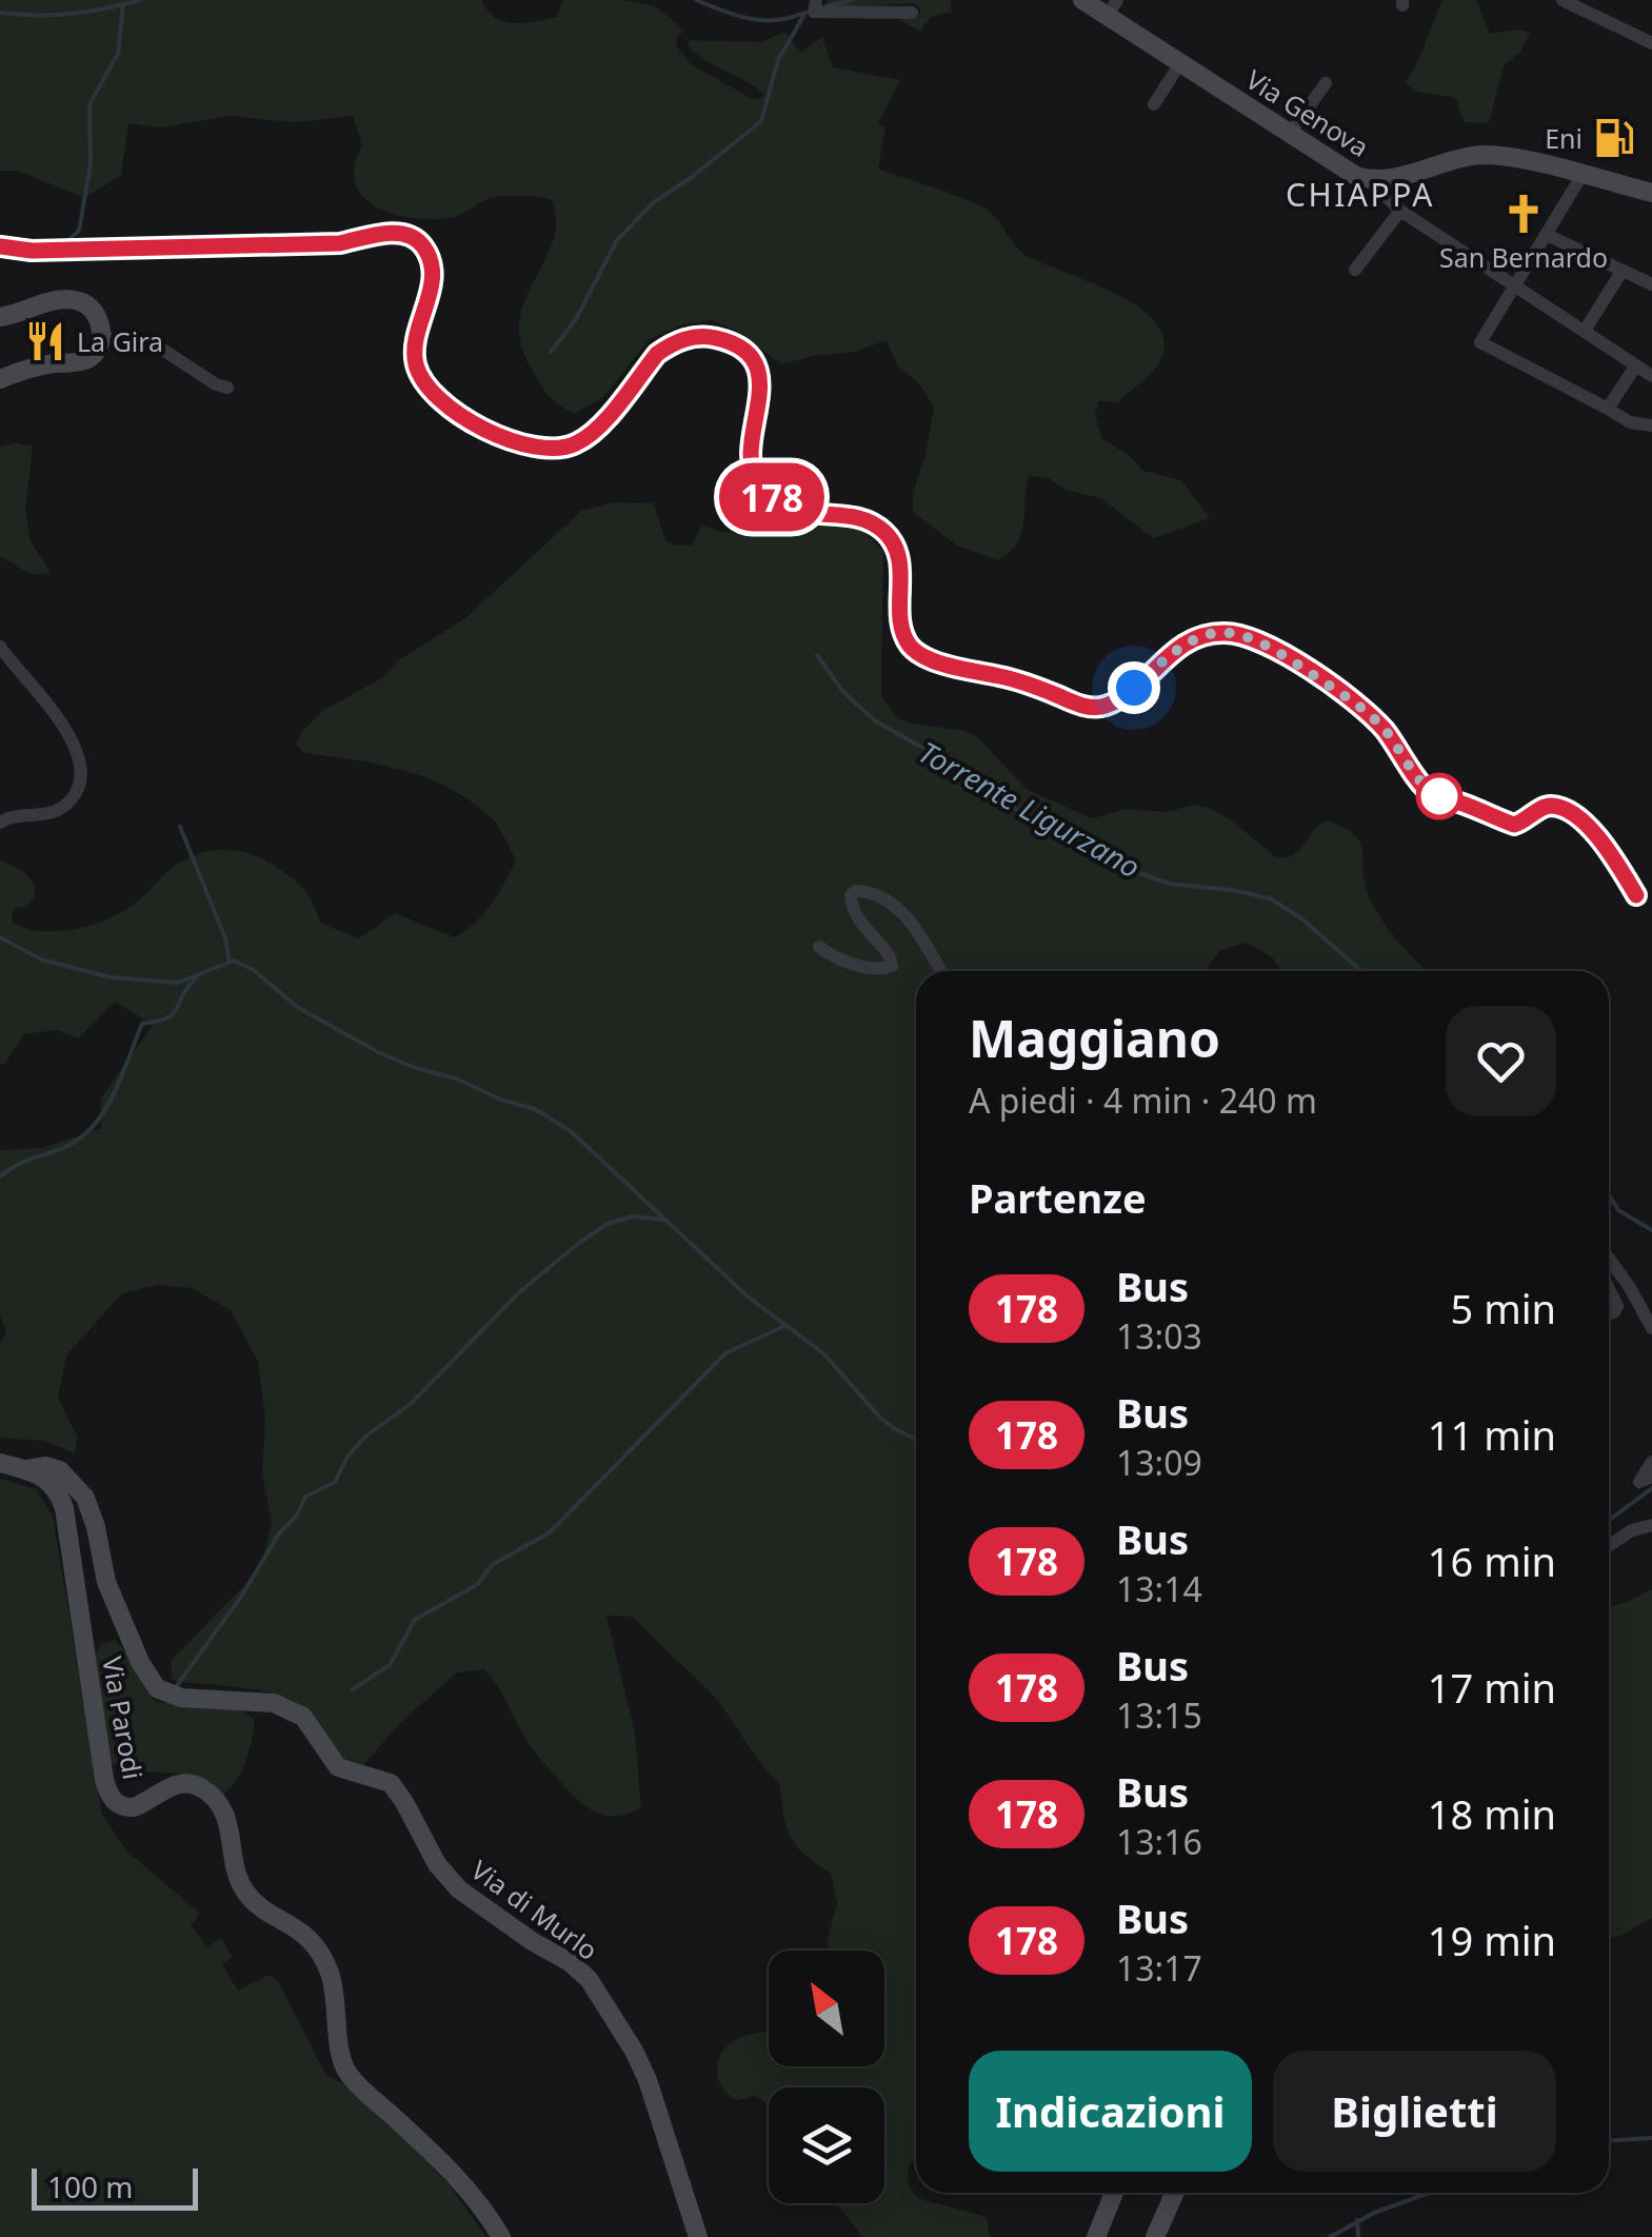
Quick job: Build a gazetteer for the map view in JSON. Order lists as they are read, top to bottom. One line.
{"streets":{"street":["Via Genova","Via Parodi","Via di Murlo"]},"crossings":[["Via Parodi","Via di Murlo"]],"districts":["CHIAPPA"],"water":["Torrente Ligurzano"],"places":{"fuel station":["Eni"],"church":["San Bernardo"],"restaurant":["La Gira"]},"lines":["bus line 178"],"scale_bar":"100 m","north":"top left","page":{"on_map":"178","heading":[["Maggiano","A piedi · 4 min · 240 m"],"Partenze"],"list":[{"mark":"178","name":"Bus","note":"13:03","value":"5 min"},{"mark":"178","name":"Bus","note":"13:09","value":"11 min"},{"mark":"178","name":"Bus","note":"13:14","value":"16 min"},{"mark":"178","name":"Bus","note":"13:15","value":"17 min"},{"mark":"178","name":"Bus","note":"13:16","value":"18 min"},{"mark":"178","name":"Bus","note":"13:17","value":"19 min"}],"buttons":["Indicazioni","Biglietti"],"scale":"100 m"}}
